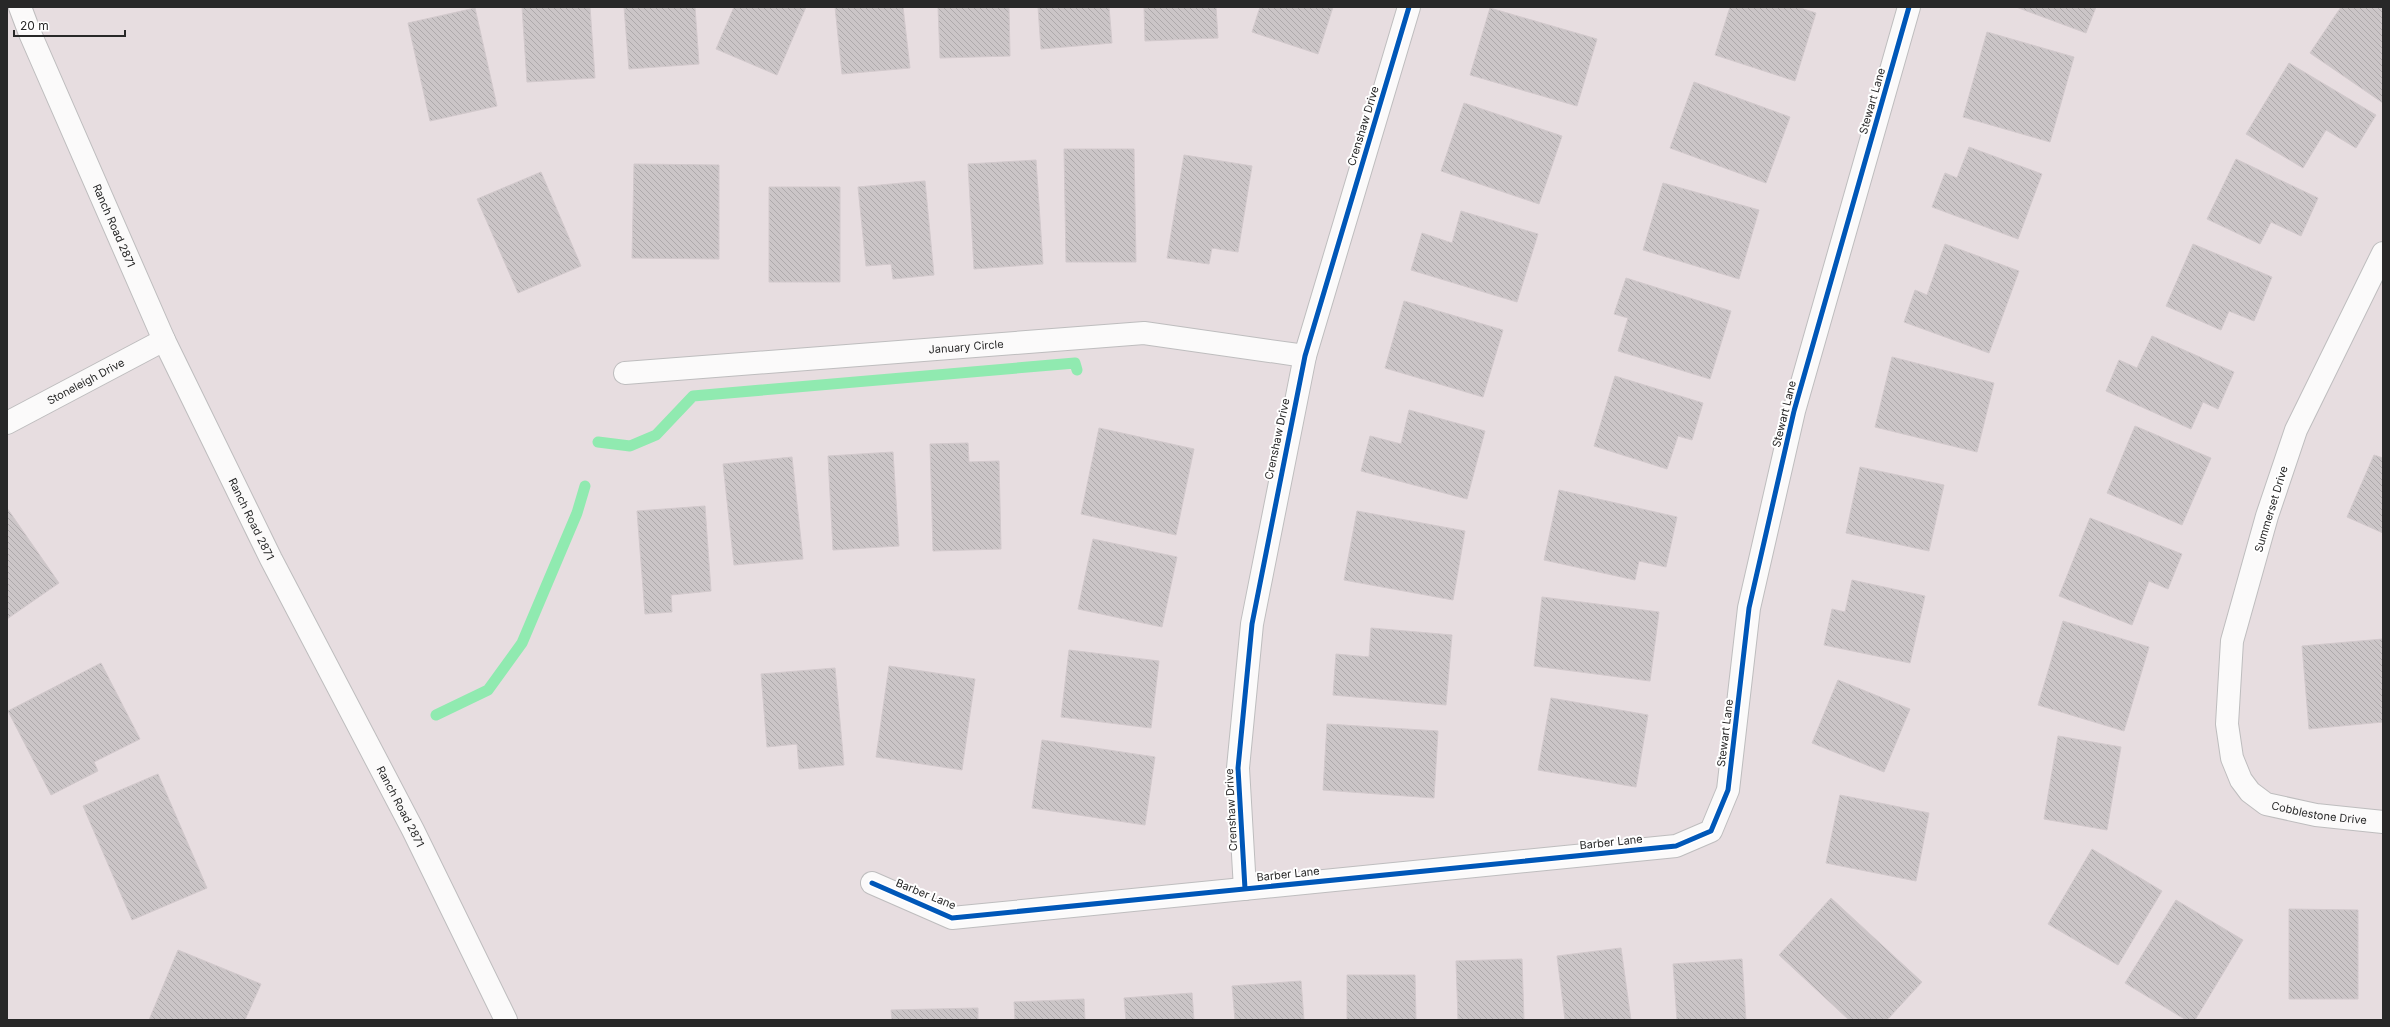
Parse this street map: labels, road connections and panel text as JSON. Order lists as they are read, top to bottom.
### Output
{
  "streets": {
    "street": [
      "Stewart Lane",
      "Crenshaw Drive",
      "Ranch Road 2871",
      "January Circle",
      "Stoneleigh Drive",
      "Summerset Drive",
      "Cobblestone Drive",
      "Barber Lane"
    ]
  },
  "crossings": [
    ["Stewart Lane", "Barber Lane"],
    ["Crenshaw Drive", "January Circle"],
    ["Crenshaw Drive", "Barber Lane"],
    ["Ranch Road 2871", "Stoneleigh Drive"],
    ["Summerset Drive", "Cobblestone Drive"]
  ],
  "scale_bar": "20 m"
}
